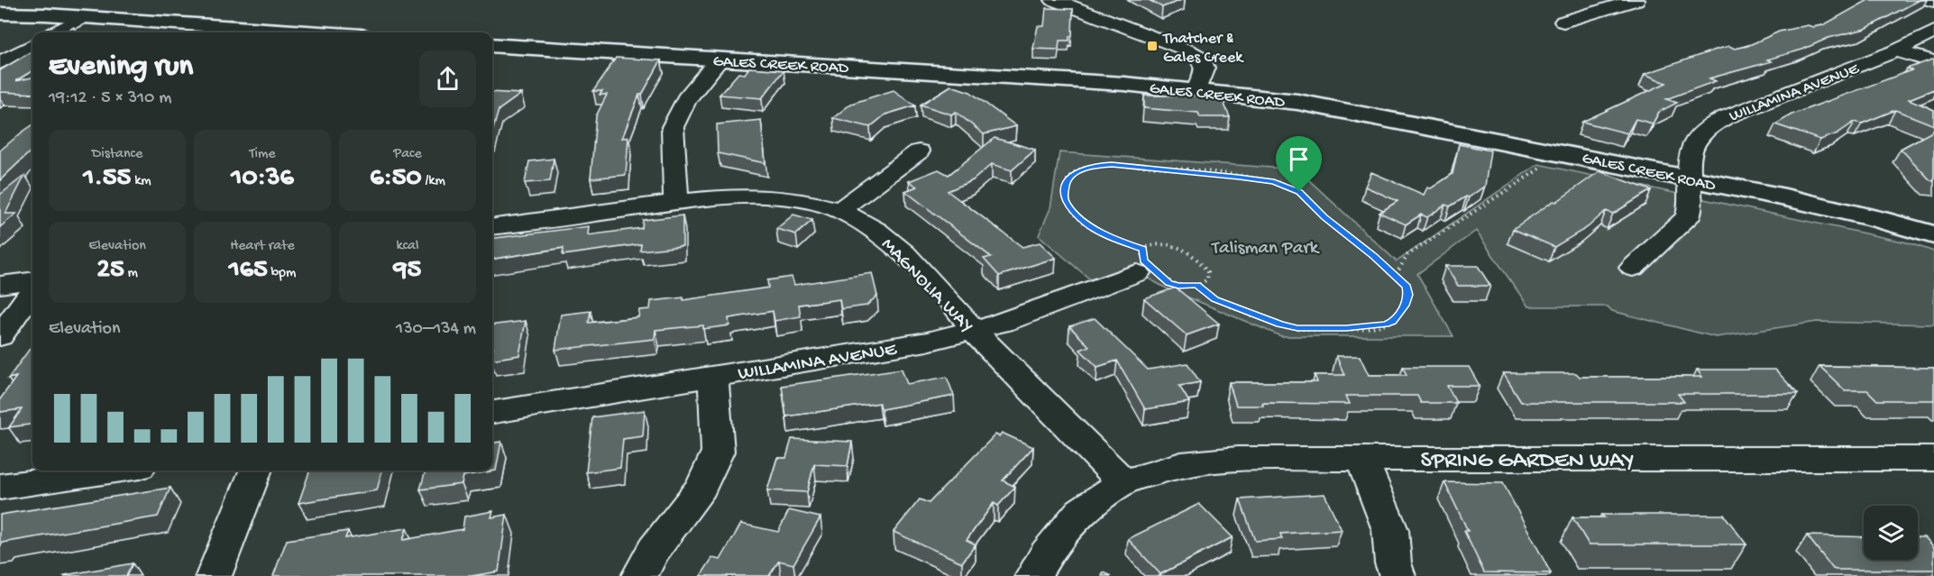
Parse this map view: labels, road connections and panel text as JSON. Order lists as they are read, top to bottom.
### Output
{
  "streets": {
    "main road": ["GALES CREEK ROAD"],
    "street": ["WILLAMINA AVENUE", "MAGNOLIA WAY", "SPRING GARDEN WAY"]
  },
  "crossings": [
    ["GALES CREEK ROAD", "WILLAMINA AVENUE"],
    ["WILLAMINA AVENUE", "MAGNOLIA WAY"],
    ["MAGNOLIA WAY", "SPRING GARDEN WAY"]
  ],
  "parks": ["Talisman Park"],
  "places": {
    "transit": ["Thatcher & Gales Creek"]
  },
  "page": {
    "heading": ["Evening run", "19:12 · 5 × 310 m"],
    "stats": [
      ["Distance", "1.55 km"],
      ["Time", "10:36"],
      ["Pace", "6:50 /km"],
      ["Elevation", "25 m"],
      ["Heart rate", "165 bpm"],
      ["kcal", "95"]
    ],
    "chart": ["Elevation", "130–134 m"]
  }
}
